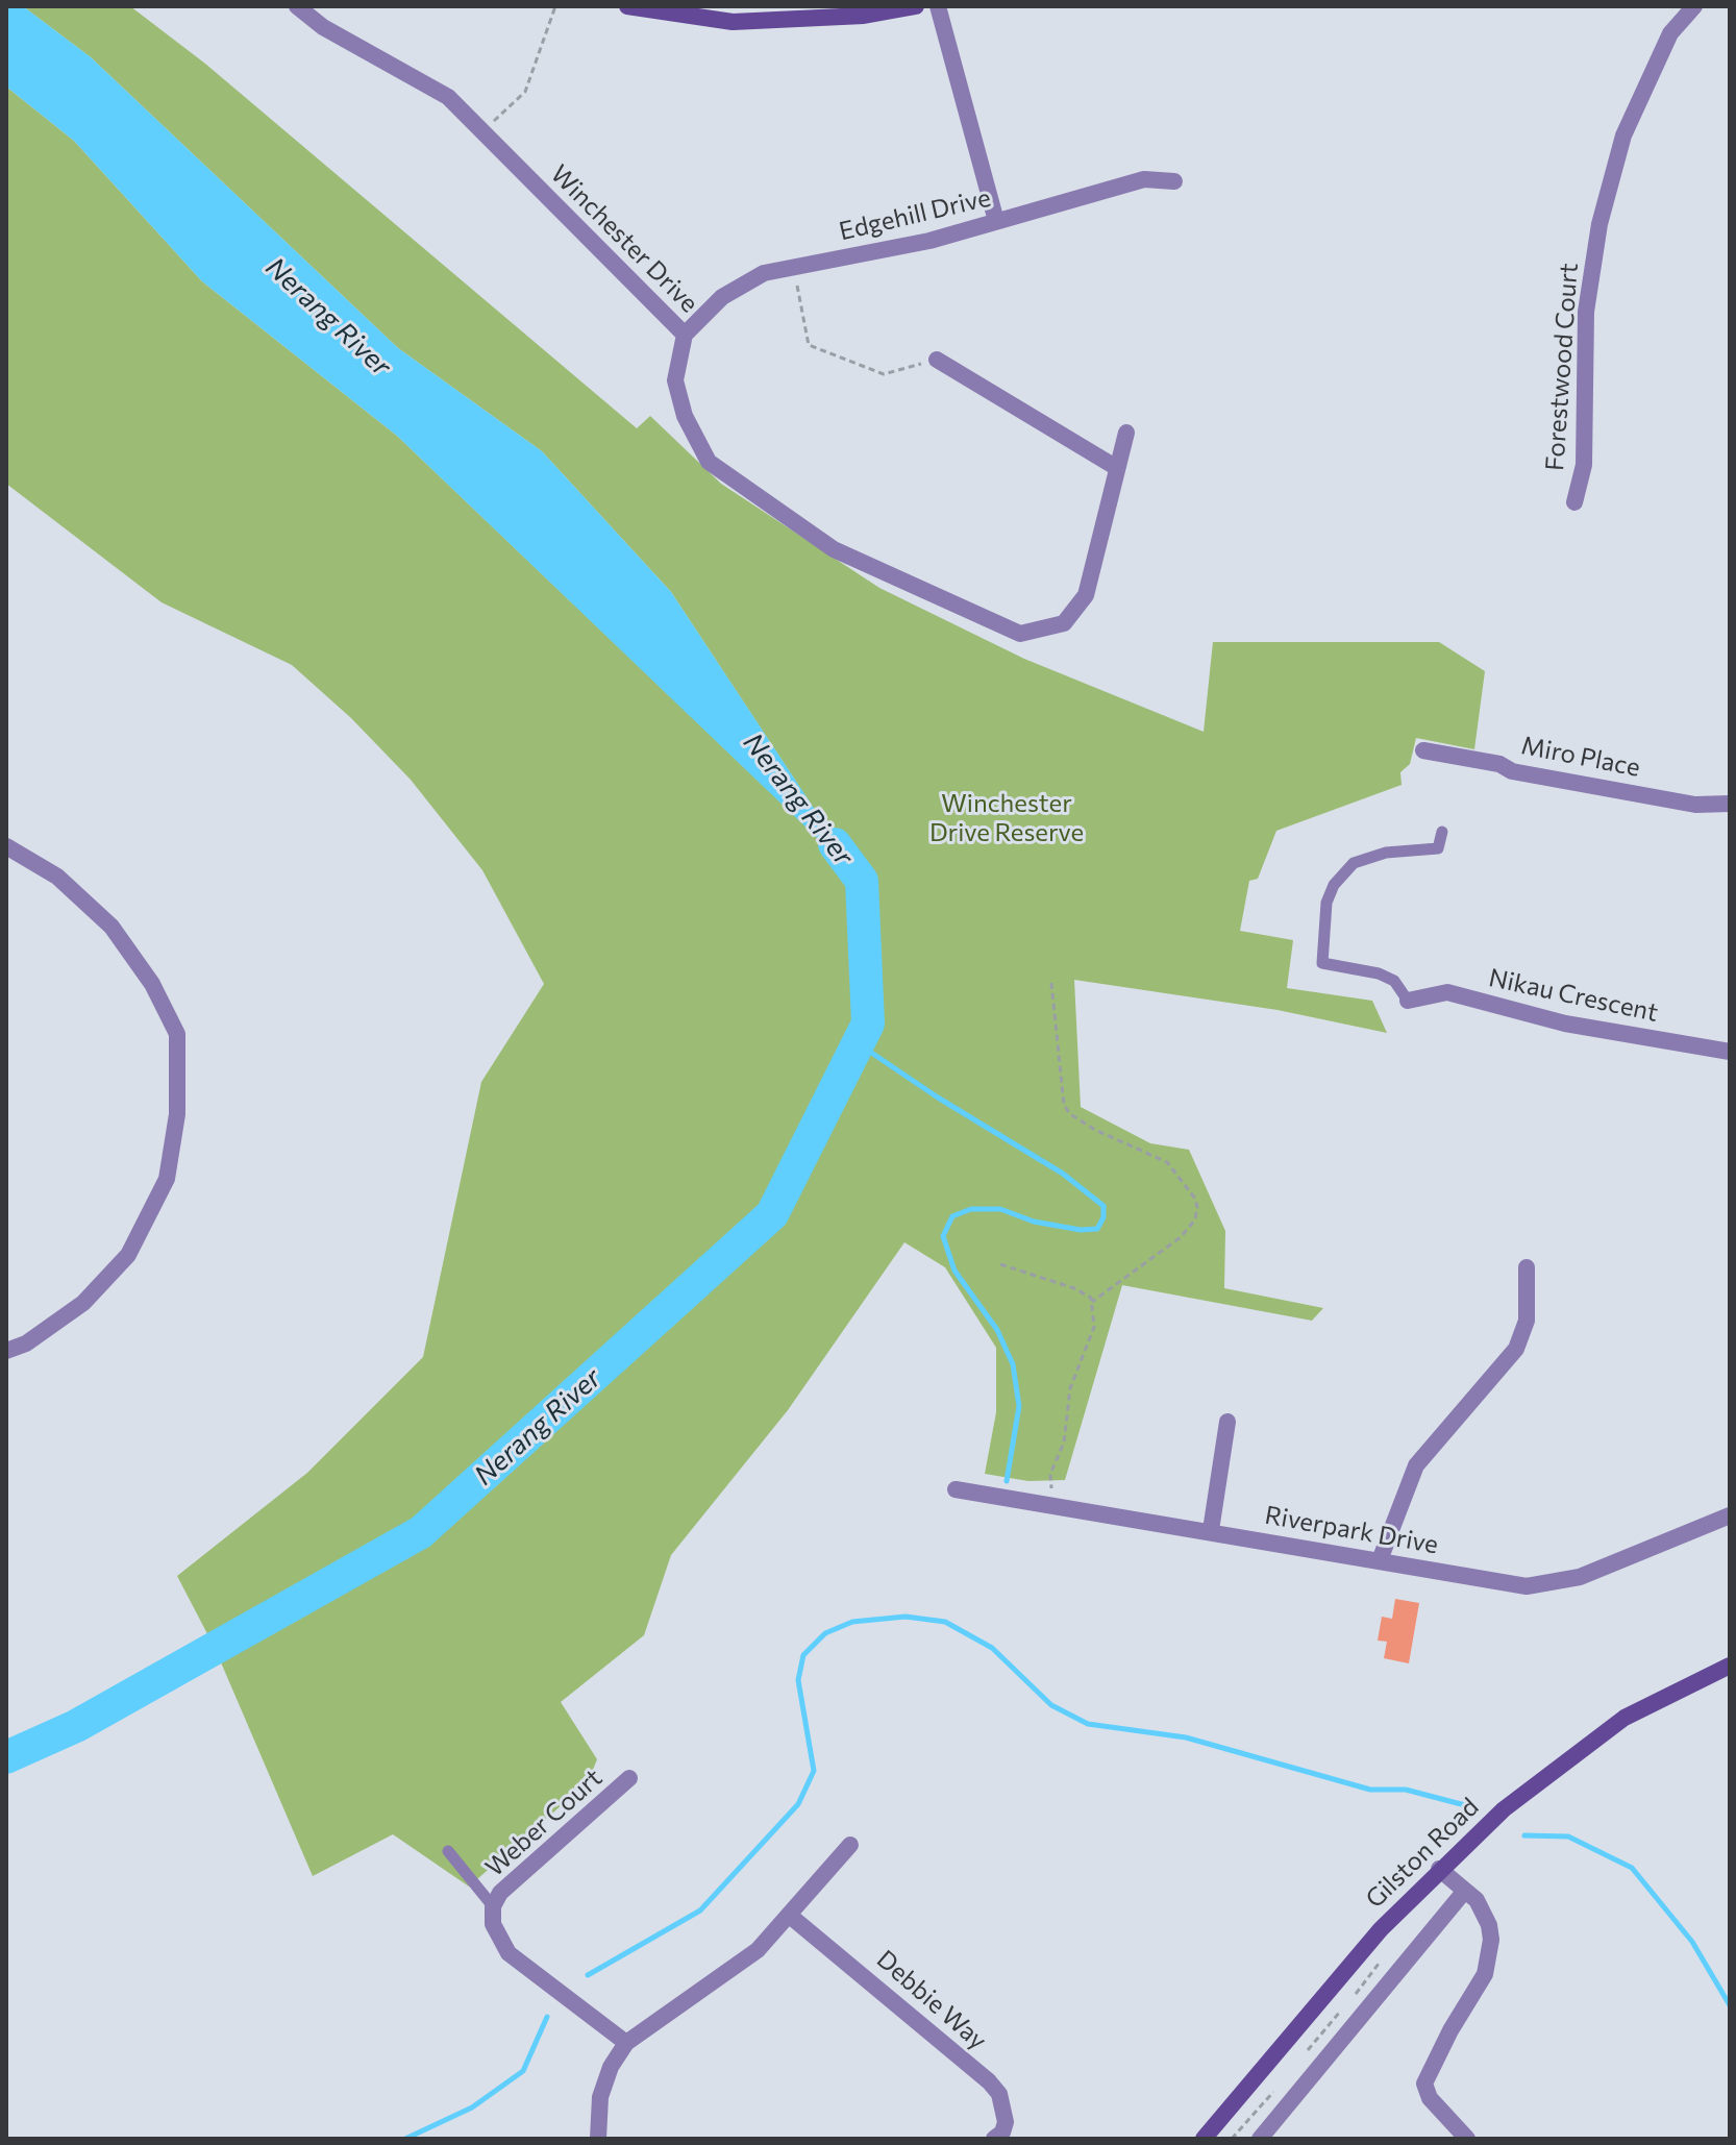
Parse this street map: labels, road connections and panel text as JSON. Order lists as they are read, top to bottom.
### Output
{
  "streets": {
    "main road": ["Gilston Road"],
    "street": [
      "Edgehill Drive",
      "Winchester Drive",
      "Forestwood Court",
      "Miro Place",
      "Nikau Crescent",
      "Riverpark Drive",
      "Weber Court",
      "Debbie Way"
    ]
  },
  "crossings": [
    ["Edgehill Drive", "Winchester Drive"]
  ],
  "water": ["Nerang River"],
  "parks": ["Winchester Drive Reserve"]
}
